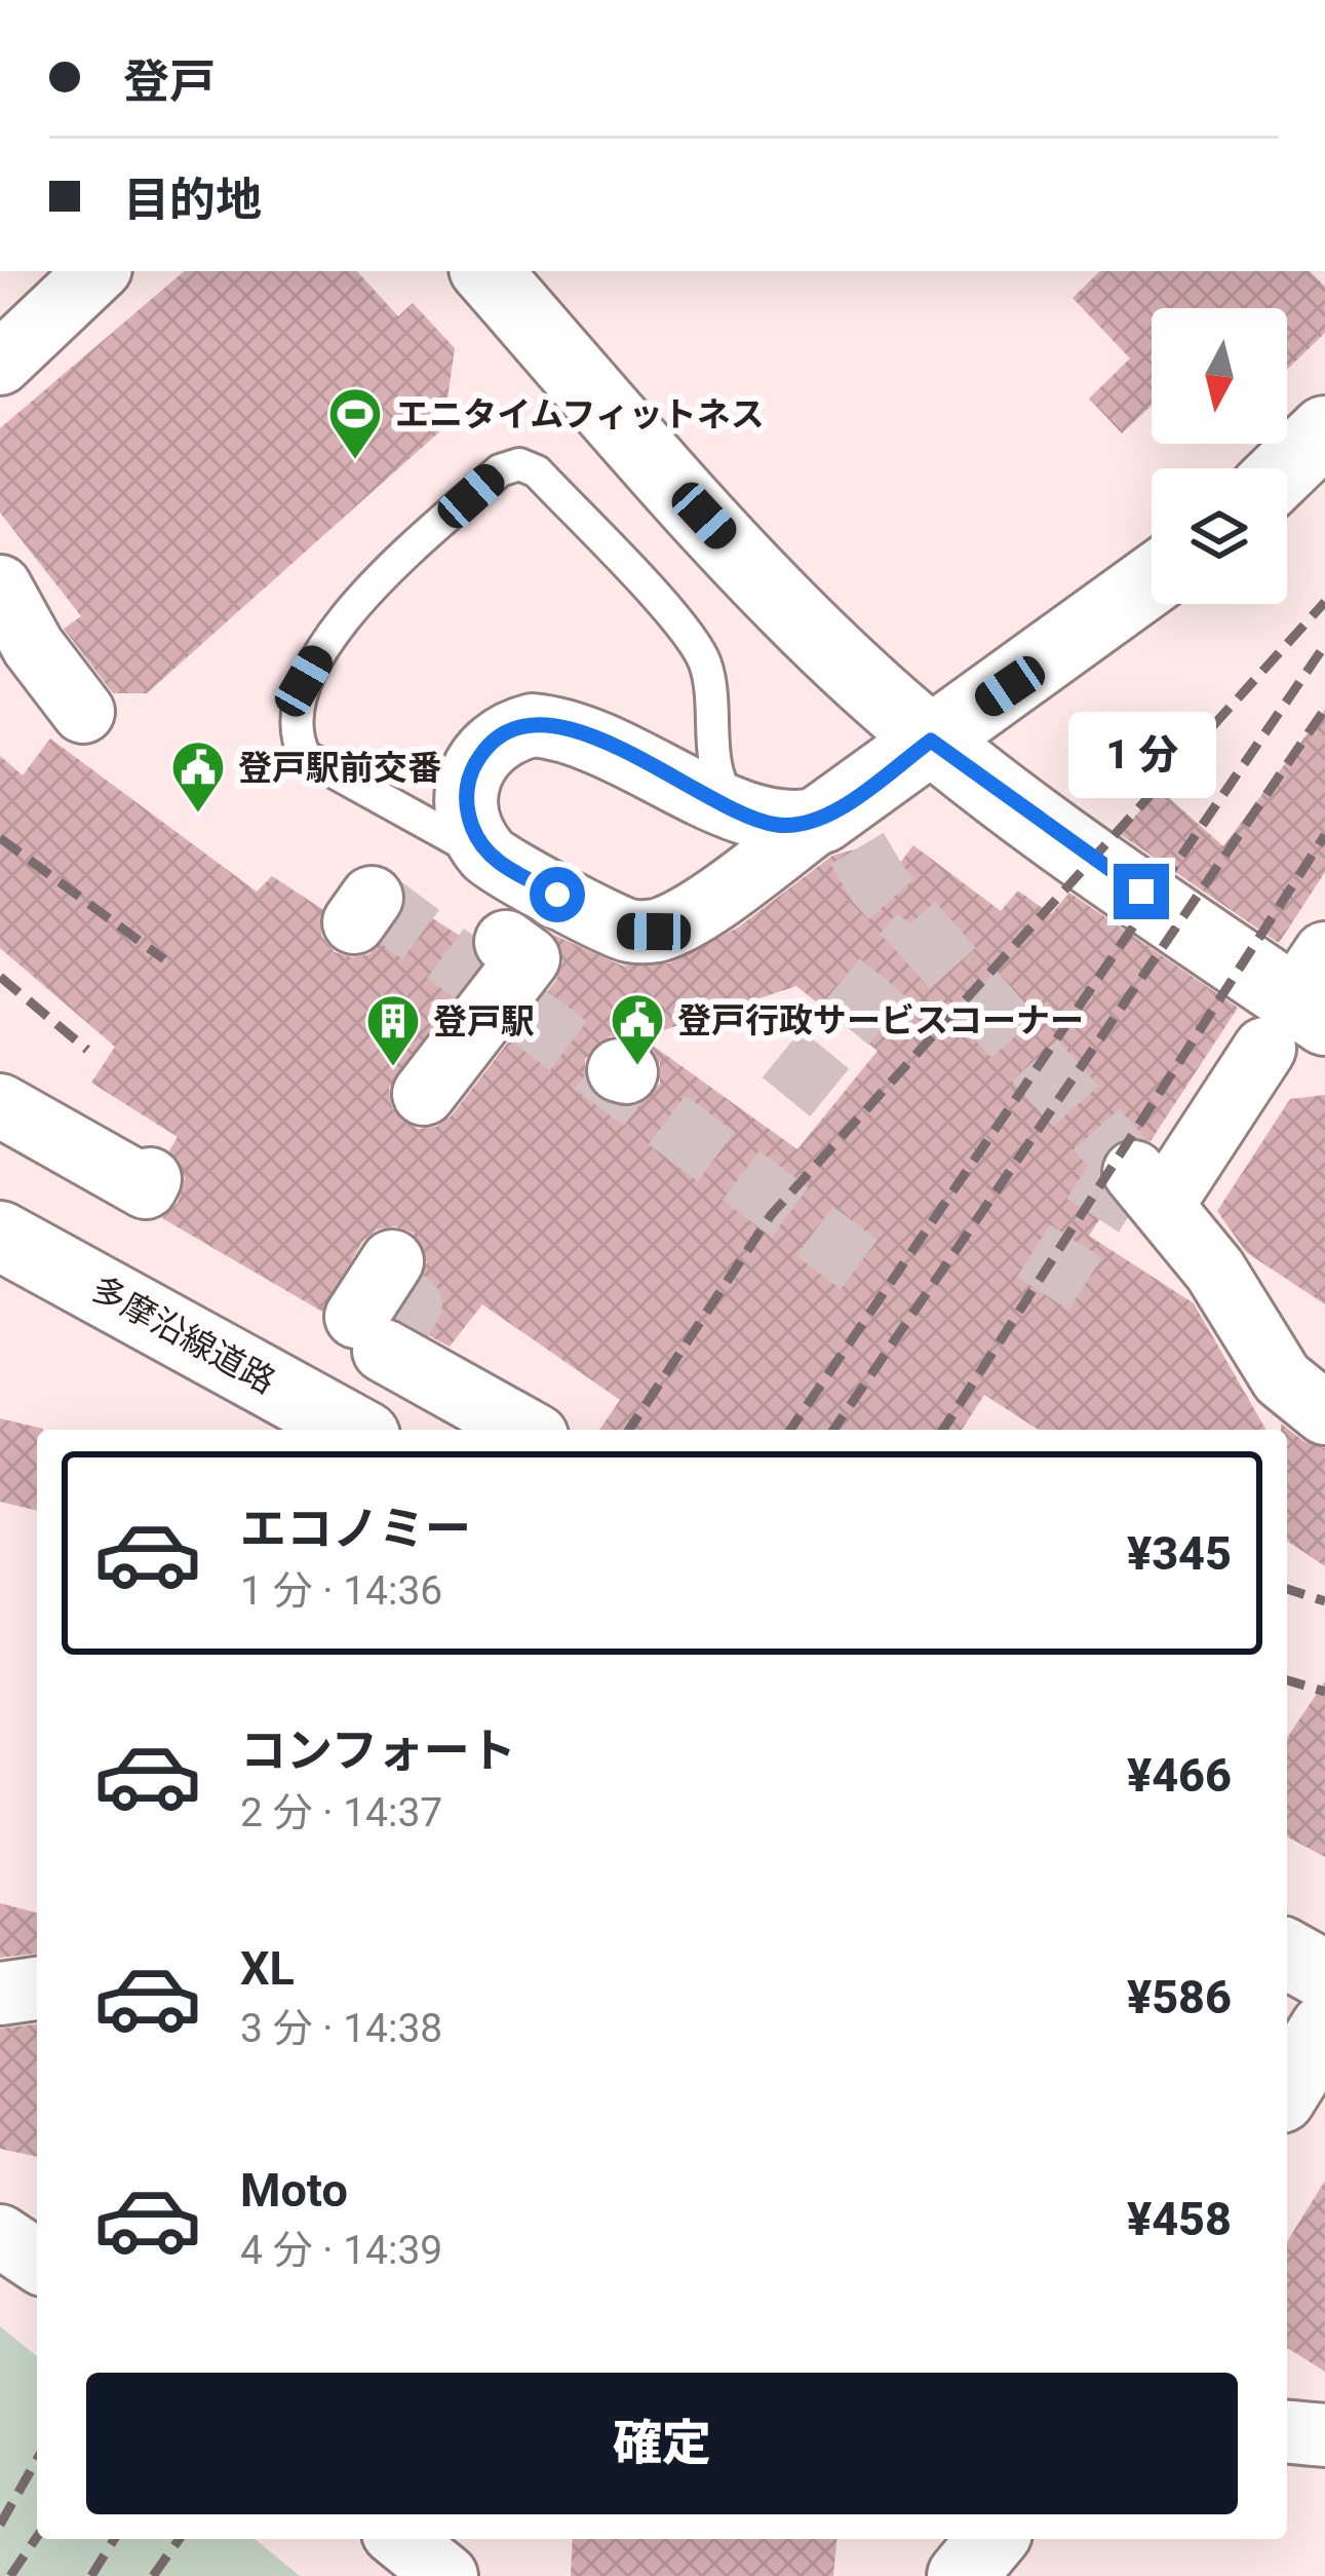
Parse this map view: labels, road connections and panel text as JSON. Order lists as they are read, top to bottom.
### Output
{
  "streets": {
    "street": ["多摩沿線道路"]
  },
  "places": {
    "sports": ["エニタイムフィットネス"],
    "public building": ["登戸駅前交番", "登戸行政サービスコーナー"],
    "building": ["登戸駅"]
  },
  "north": "bottom",
  "page": {
    "banner": ["登戸", "目的地"],
    "bubble": "1 分",
    "list": [
      {
        "name": "エコノミー",
        "note": "1 分 · 14:36",
        "value": "¥345"
      },
      {
        "name": "コンフォート",
        "note": "2 分 · 14:37",
        "value": "¥466"
      },
      {
        "name": "XL",
        "note": "3 分 · 14:38",
        "value": "¥586"
      },
      {
        "name": "Moto",
        "note": "4 分 · 14:39",
        "value": "¥458"
      }
    ],
    "buttons": "確定"
  }
}
